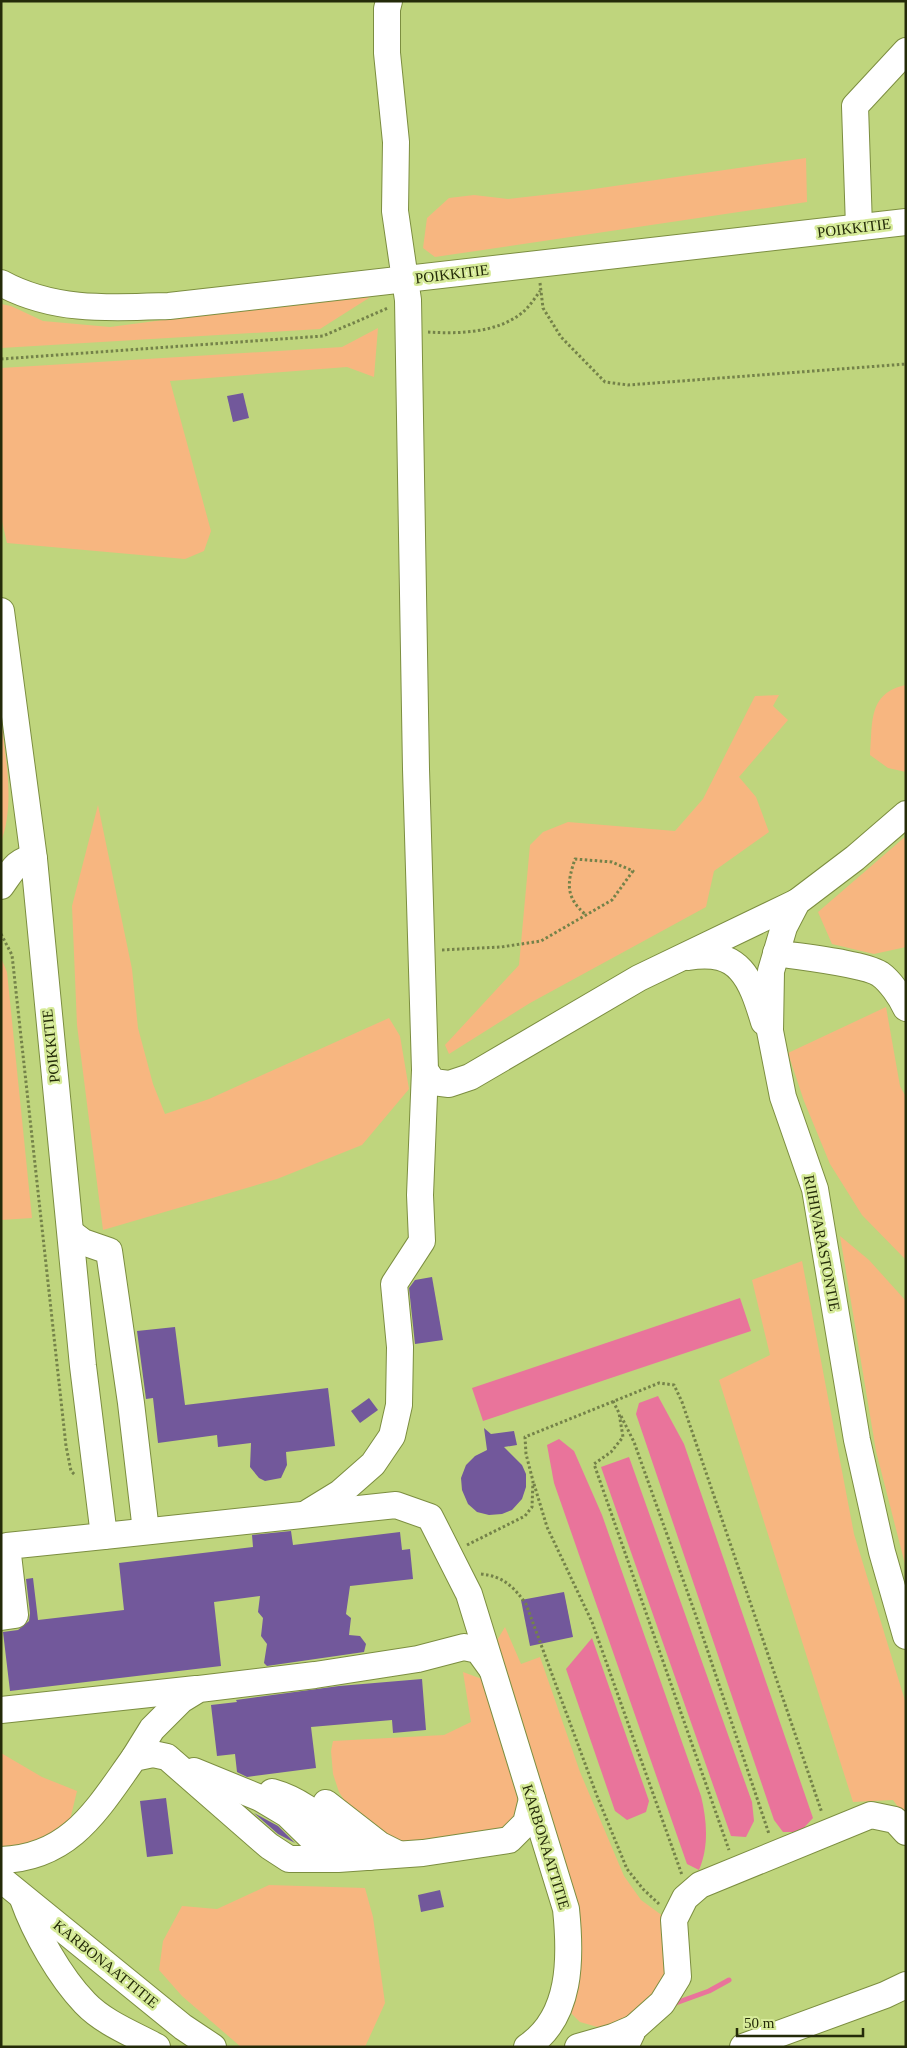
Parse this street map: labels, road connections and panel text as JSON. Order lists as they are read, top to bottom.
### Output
{
  "streets": {
    "street": ["POIKKITIE", "RIIHIVARASTONTIE", "KARBONAATTITIE"]
  },
  "crossings": [
    ["POIKKITIE", "KARBONAATTITIE"]
  ],
  "scale_bar": "50 m"
}
